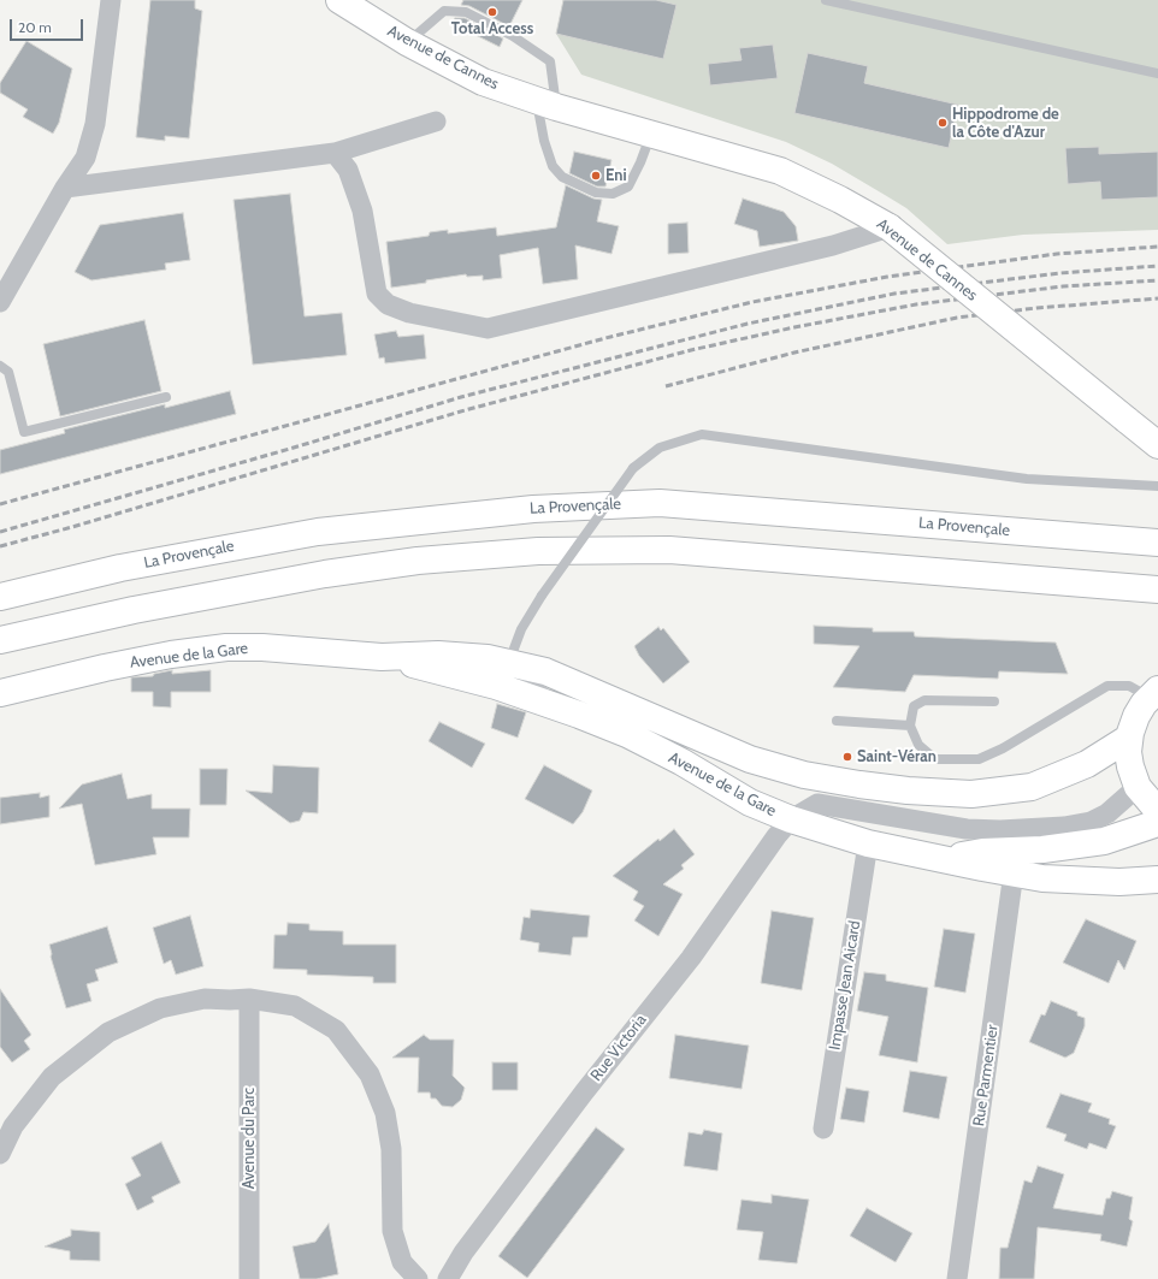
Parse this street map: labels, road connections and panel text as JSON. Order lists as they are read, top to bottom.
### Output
{
  "streets": {
    "main road": ["Avenue de Cannes", "La Provençale", "Avenue de la Gare"],
    "street": [
      "Impasse Jean Aicard",
      "Rue Victoria",
      "Rue Parmentier",
      "Avenue du Parc"
    ]
  },
  "crossings": [
    ["Avenue de la Gare", "Impasse Jean Aicard"],
    ["Avenue de la Gare", "Rue Victoria"],
    ["Avenue de la Gare", "Rue Parmentier"]
  ],
  "places": [
    "Total Access",
    "Hippodrome de la Côte d'Azur",
    "Eni",
    "Saint-Véran"
  ],
  "scale_bar": "20 m"
}
